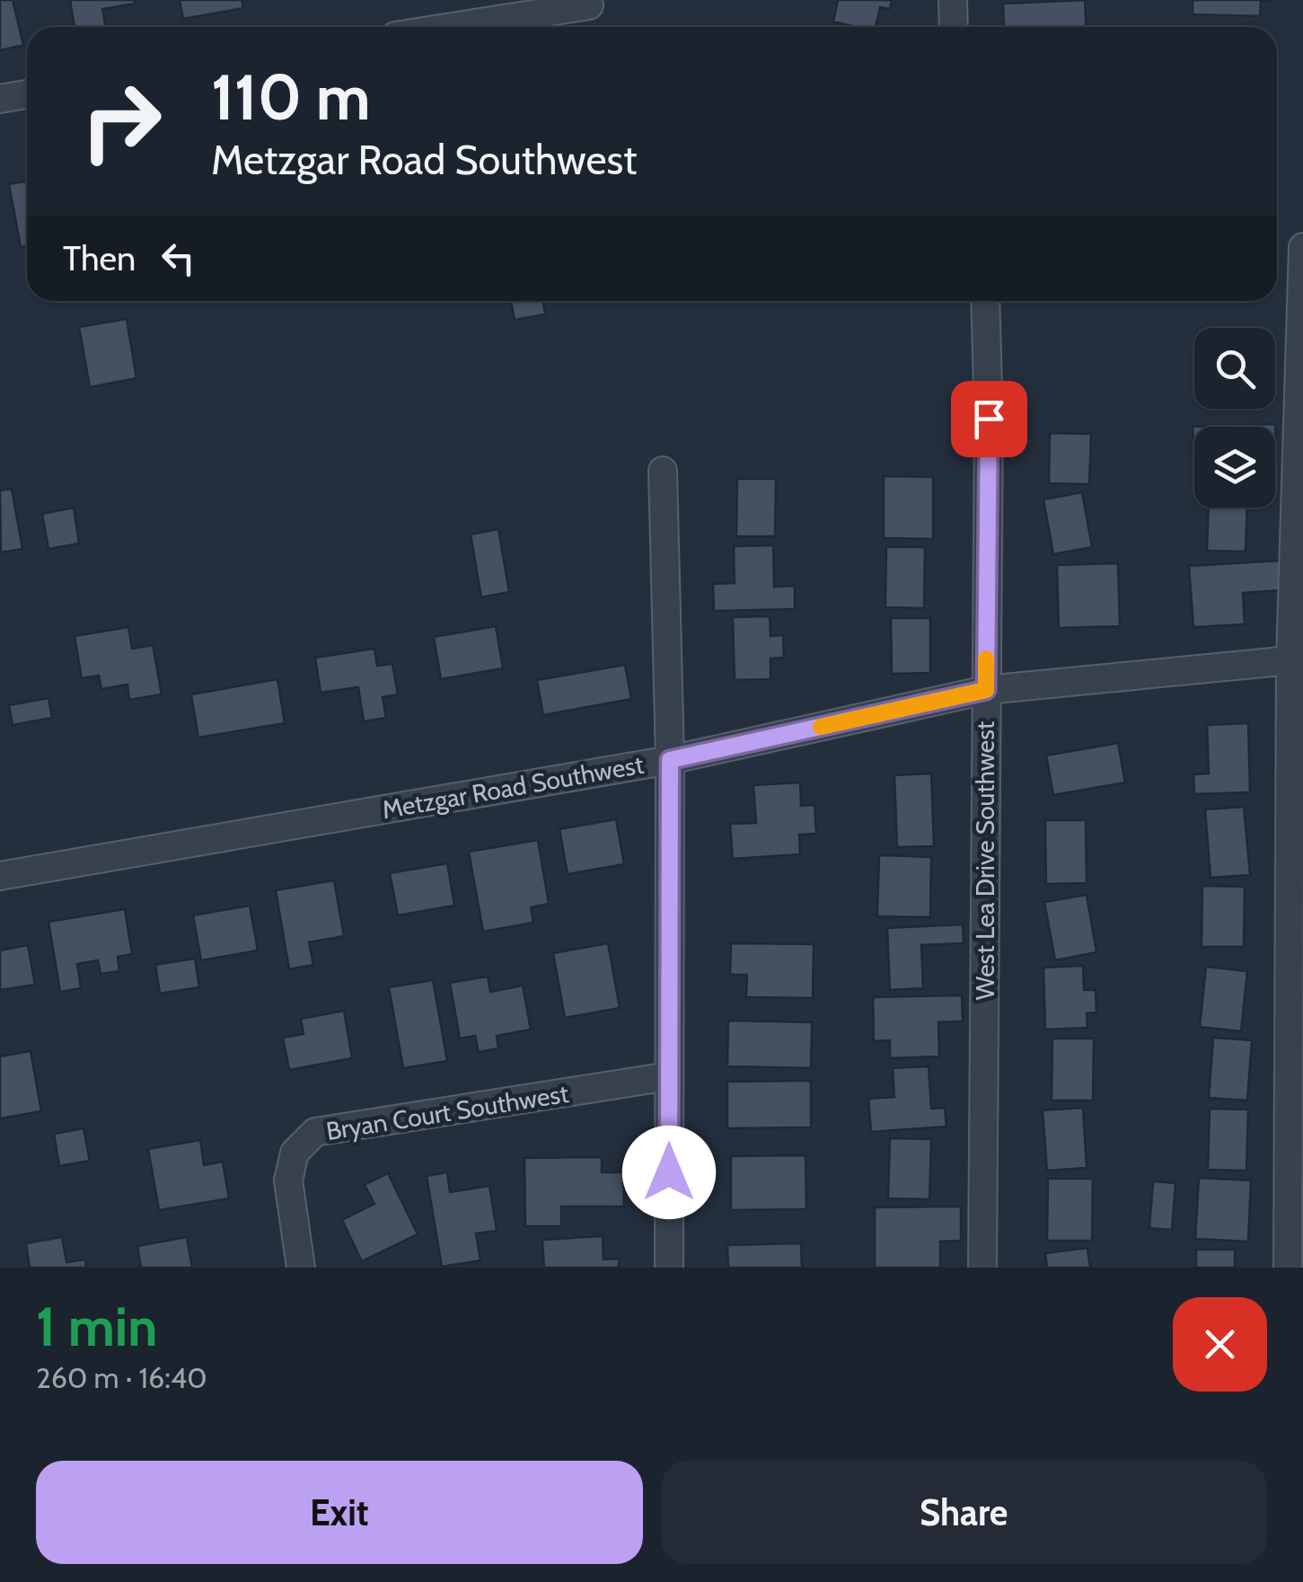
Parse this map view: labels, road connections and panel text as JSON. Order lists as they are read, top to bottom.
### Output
{
  "streets": {
    "street": ["Metzgar Road Southwest", "West Lea Drive Southwest", "Bryan Court Southwest"]
  },
  "crossings": [
    ["Metzgar Road Southwest", "West Lea Drive Southwest"]
  ],
  "page": {
    "turn": ["110 m", "Metzgar Road Southwest"],
    "then": "Then",
    "heading": ["1 min", "260 m · 16:40"],
    "buttons": ["Exit", "Share"]
  }
}
